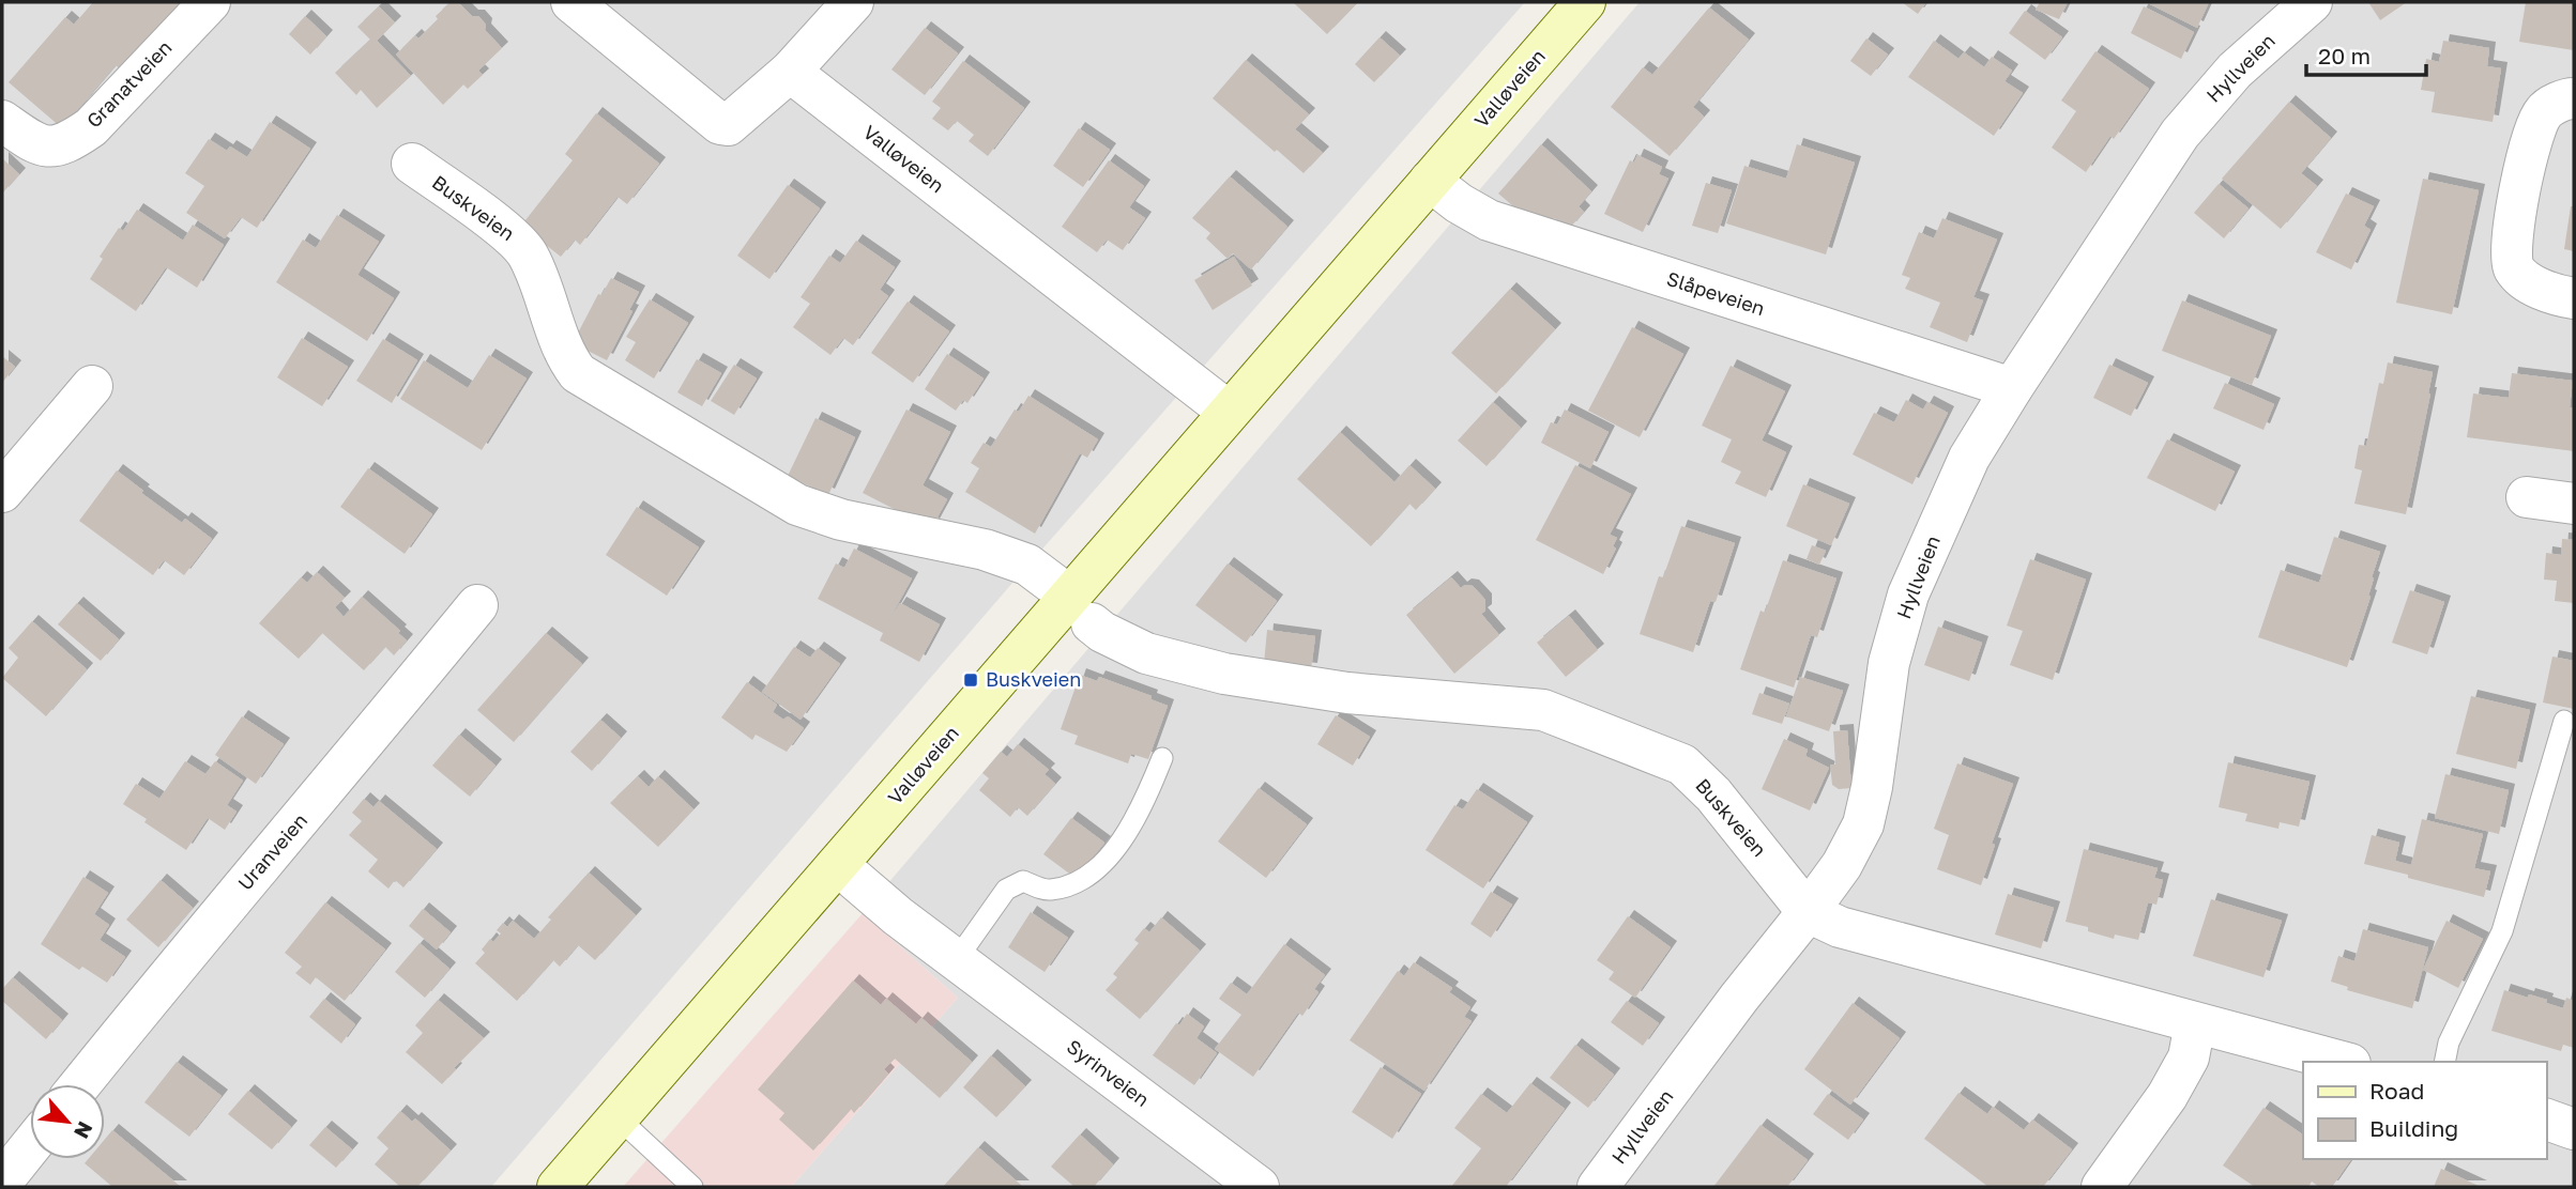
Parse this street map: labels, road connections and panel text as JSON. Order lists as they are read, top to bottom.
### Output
{
  "streets": {
    "main road": ["Valløveien"],
    "street": [
      "Hyllveien",
      "Granatveien",
      "Buskveien",
      "Slåpeveien",
      "Uranveien",
      "Syrinveien"
    ]
  },
  "crossings": [
    ["Hyllveien", "Buskveien"],
    ["Hyllveien", "Slåpeveien"],
    ["Valløveien", "Buskveien"],
    ["Valløveien", "Slåpeveien"],
    ["Valløveien", "Syrinveien"]
  ],
  "places": {
    "transit": ["Buskveien"]
  },
  "legend": ["Road", "Building"],
  "scale_bar": "20 m",
  "north": "bottom right"
}
